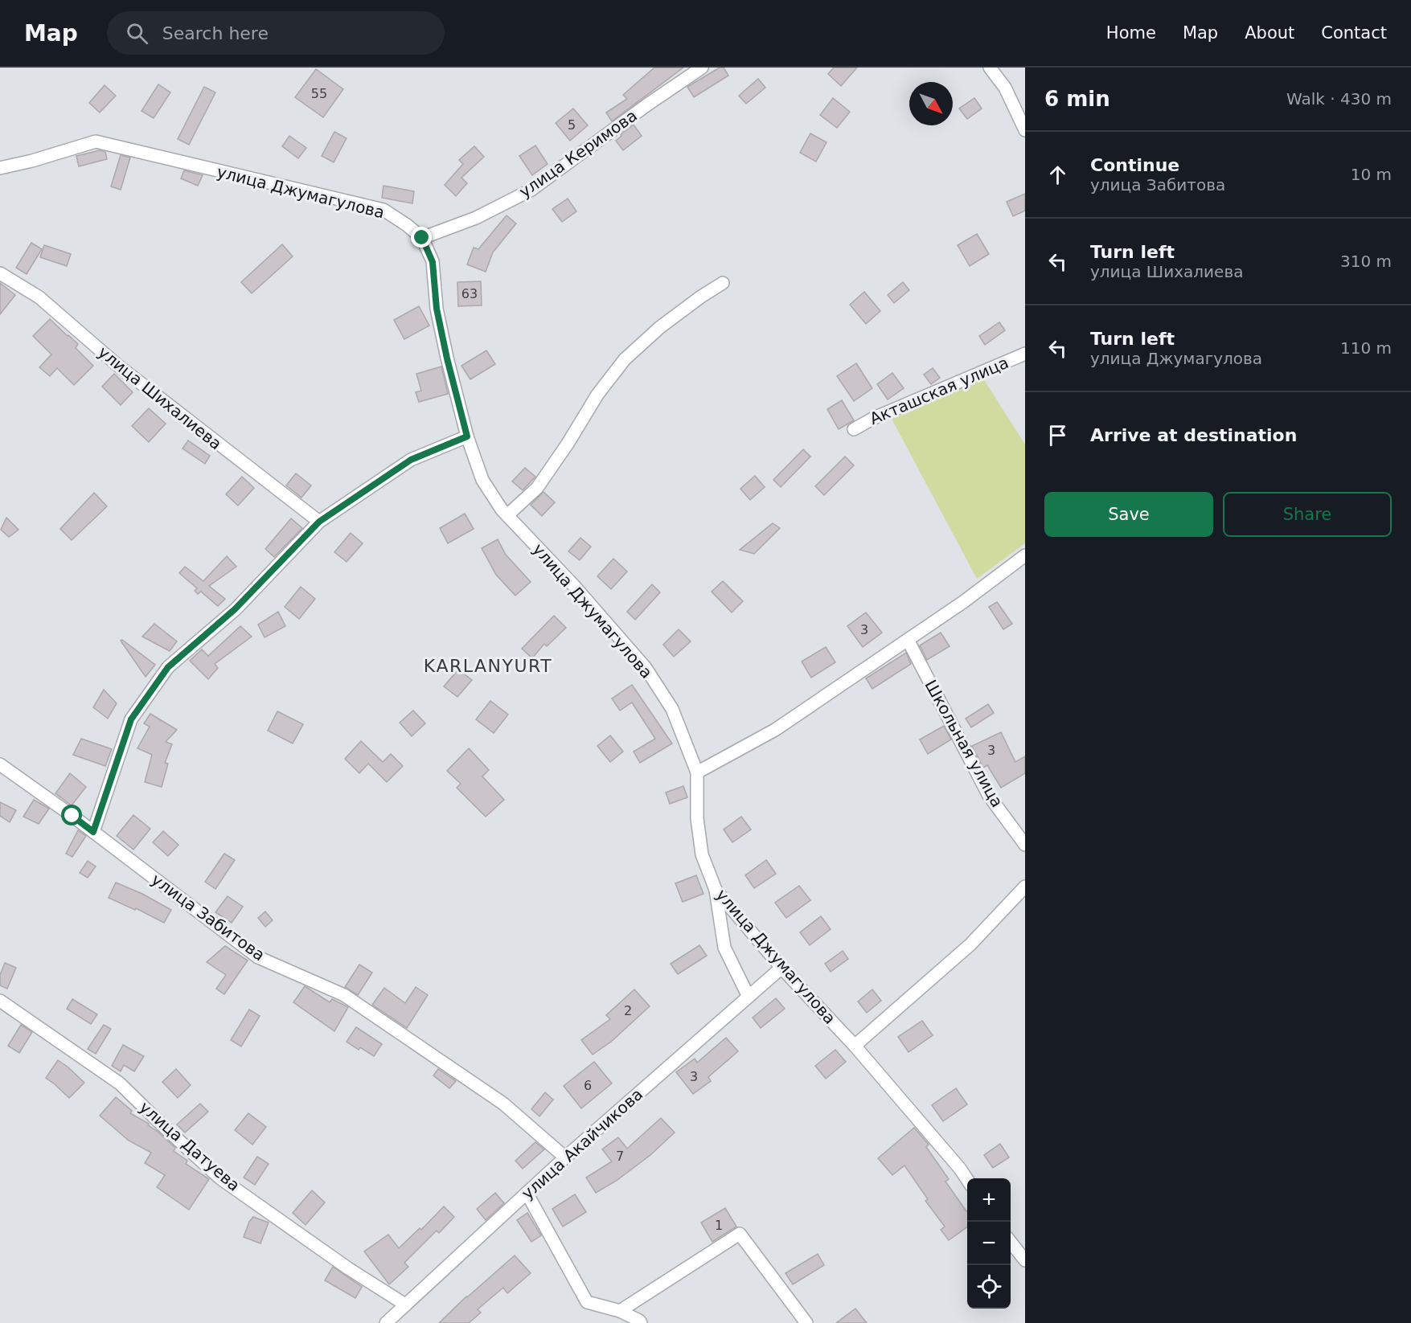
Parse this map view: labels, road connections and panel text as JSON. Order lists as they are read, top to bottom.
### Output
{
  "streets": {
    "street": [
      "улица Керимова",
      "улица Джумагулова",
      "Акташская улица",
      "улица Шихалиева",
      "Школьная улица",
      "улица Забитова",
      "улица Акайчикова",
      "улица Датуева"
    ]
  },
  "crossings": [
    ["улица Керимова", "улица Джумагулова"],
    ["улица Джумагулова", "улица Акайчикова"],
    ["улица Забитова", "улица Акайчикова"],
    ["улица Акайчикова", "улица Датуева"]
  ],
  "districts": ["KARLANYURT"],
  "house_numbers": [
    "55",
    "5",
    "63",
    "3",
    "3",
    "2",
    "3",
    "6",
    "7",
    "1"
  ],
  "north": "bottom right",
  "page": {
    "header": "Map",
    "search": "Search here",
    "nav": [
      "Home",
      "Map",
      "About",
      "Contact"
    ],
    "heading": ["6 min", "Walk · 430 m"],
    "list": [
      ["Continue", "улица Забитова", "10 m"],
      ["Turn left", "улица Шихалиева", "310 m"],
      ["Turn left", "улица Джумагулова", "110 m"],
      "Arrive at destination"
    ],
    "buttons": ["Save", "Share"],
    "map_buttons": ["+", "−"]
  }
}
